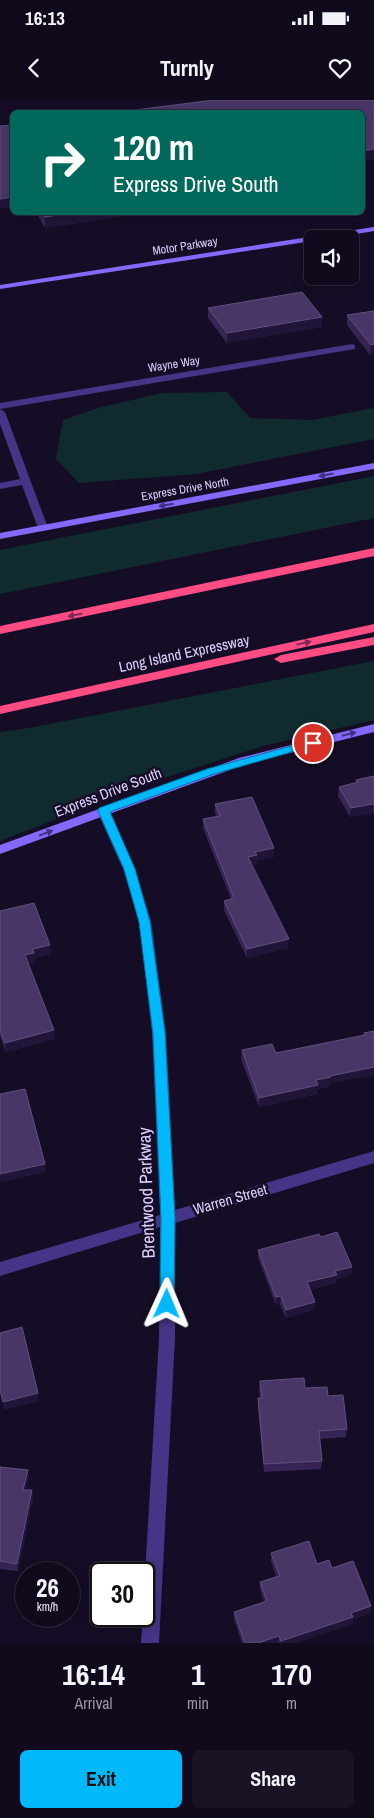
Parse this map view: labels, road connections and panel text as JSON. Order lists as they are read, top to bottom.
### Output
{
  "streets": {
    "highway": ["Long Island Expressway"],
    "main road": ["Motor Parkway", "Express Drive North", "Express Drive South"],
    "street": ["Wayne Way", "Brentwood Parkway", "Warren Street"]
  },
  "crossings": [
    ["Express Drive South", "Brentwood Parkway"],
    ["Brentwood Parkway", "Warren Street"]
  ],
  "one_way": ["Express Drive North", "Express Drive South"],
  "page": {
    "status": "16:13",
    "header": "Turnly",
    "turn": ["120 m", "Express Drive South"],
    "speed": "26 km/h",
    "limit": "30",
    "eta": [
      "16:14",
      "Arrival",
      "1",
      "min",
      "170",
      "m"
    ],
    "buttons": ["Exit", "Share"]
  }
}
